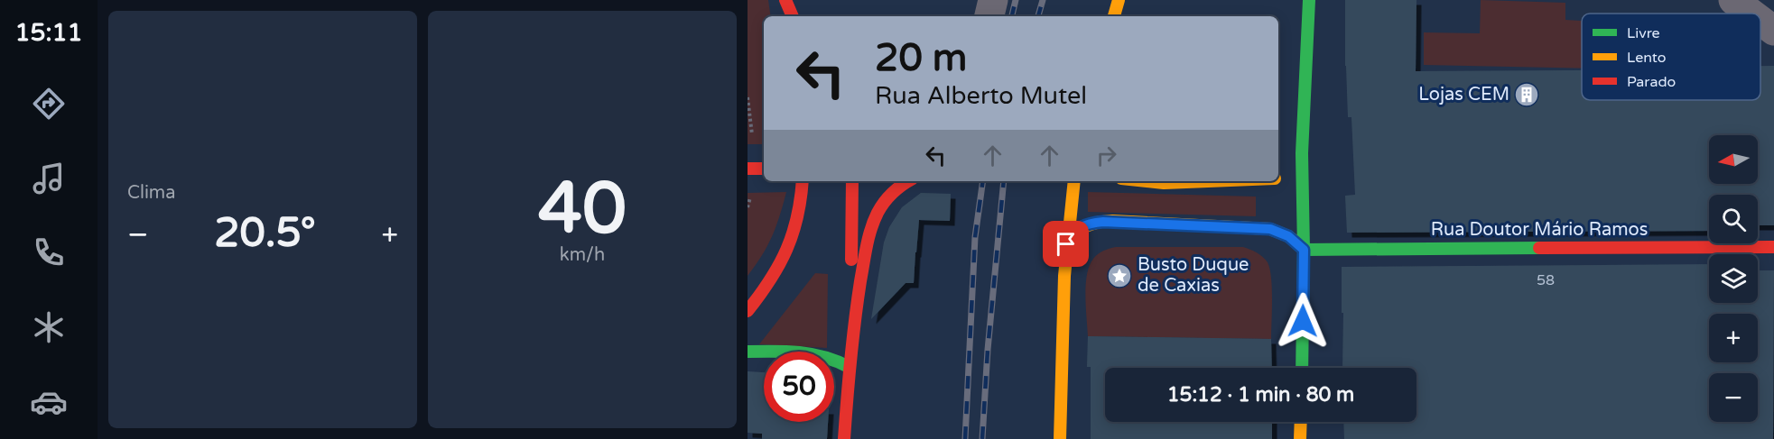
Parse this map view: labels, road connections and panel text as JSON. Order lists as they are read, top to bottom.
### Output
{
  "streets": {
    "street": ["Rua Doutor Mário Ramos"]
  },
  "places": {
    "building": ["Lojas CEM"],
    "place": ["Busto Duque de Caxias"]
  },
  "house_numbers": ["58"],
  "legend": ["Livre", "Lento", "Parado"],
  "north": "left",
  "page": {
    "tabs": "15:11",
    "tile": [
      "Clima",
      ["40", "km/h"]
    ],
    "turn": ["20 m", "Rua Alberto Mutel"],
    "map_buttons": ["+", "−"],
    "heat": ["−", "20.5°", "+"],
    "limit": "50",
    "trip": "15:12 · 1 min · 80 m"
  }
}
